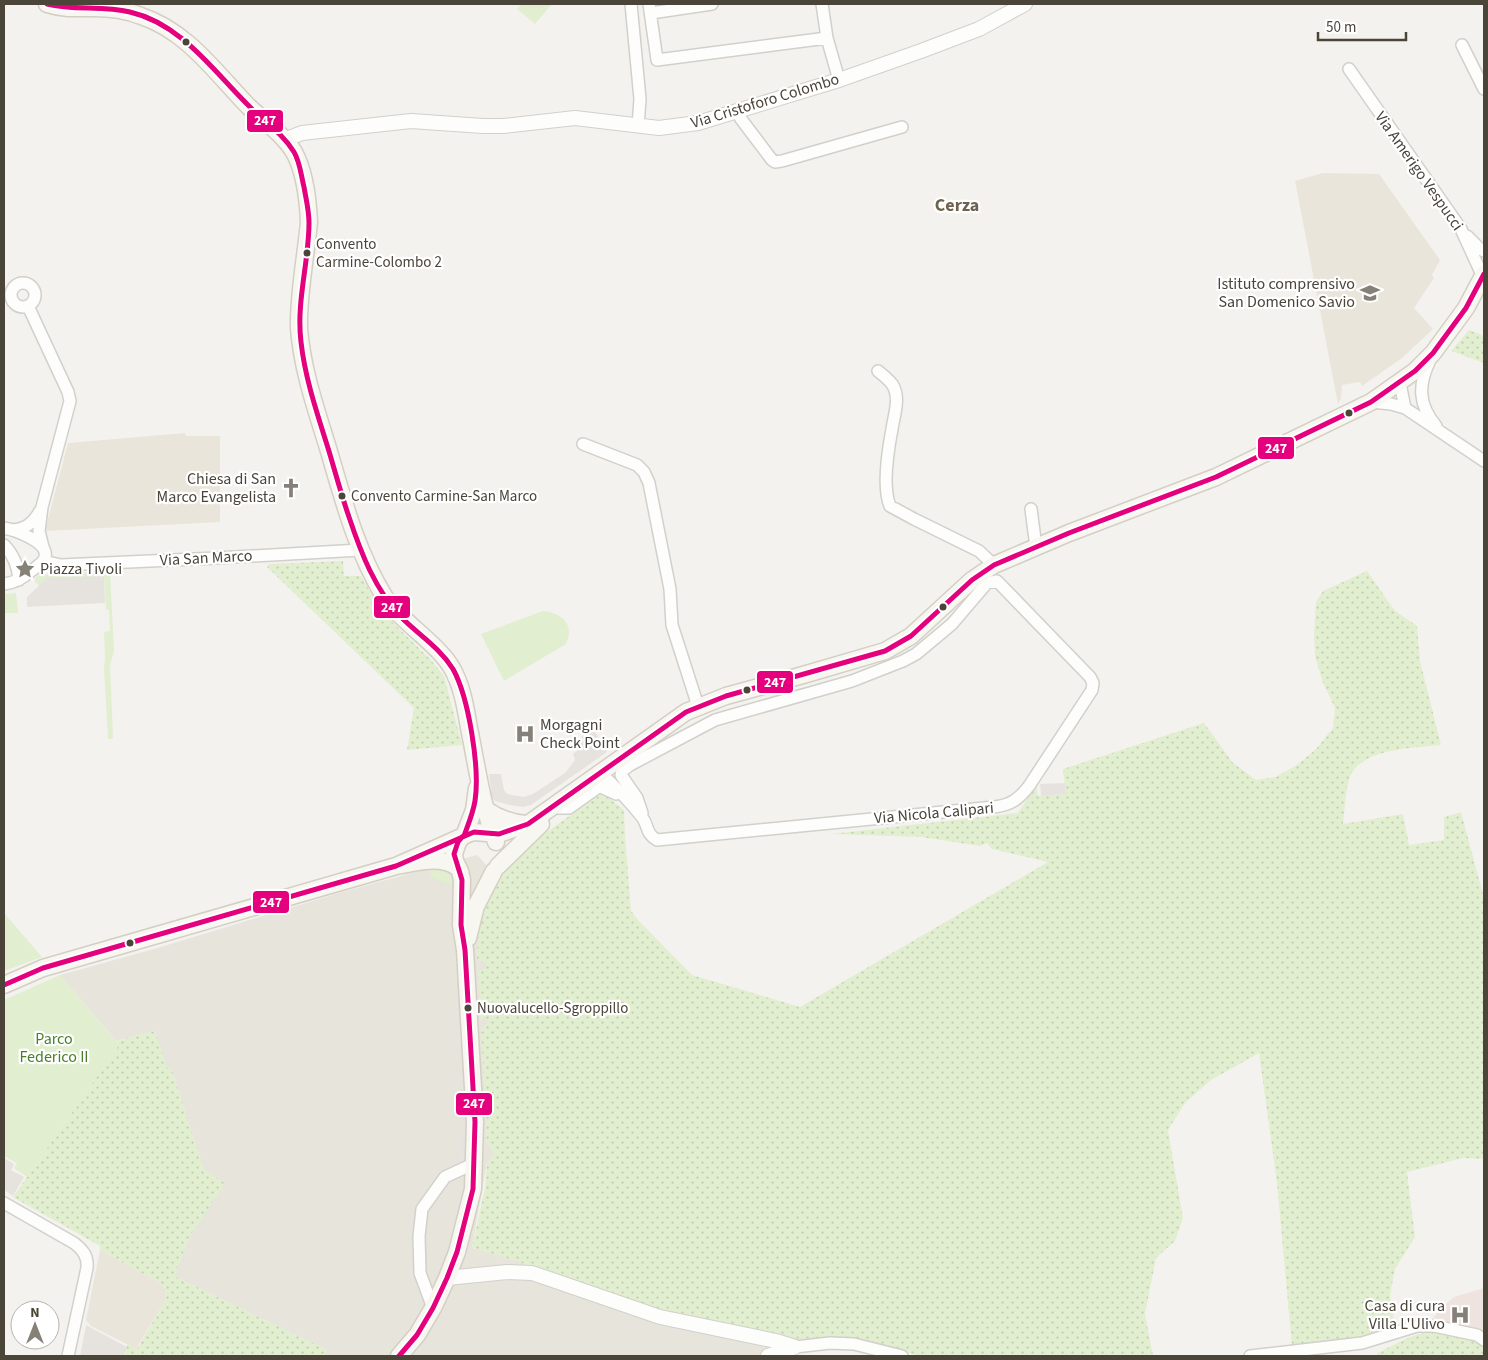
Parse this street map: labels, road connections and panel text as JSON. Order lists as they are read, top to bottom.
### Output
{
  "streets": {
    "street": [
      "Via Cristoforo Colombo",
      "Via Amerigo Vespucci",
      "Via San Marco",
      "Via Nicola Calipari"
    ]
  },
  "districts": ["Cerza"],
  "parks": ["Parco Federico II"],
  "places": {
    "other": ["Convento Carmine-Colombo 2", "Convento Carmine-San Marco", "Nuovalucello-Sgroppillo"],
    "school or university": ["Istituto comprensivo San Domenico Savio"],
    "church": ["Chiesa di San Marco Evangelista"],
    "place": ["Piazza Tivoli"],
    "hospital": ["Morgagni Check Point", "Casa di cura Villa L'Ulivo"]
  },
  "lines": ["transit line 247"],
  "scale_bar": "50 m",
  "north": "top"
}
